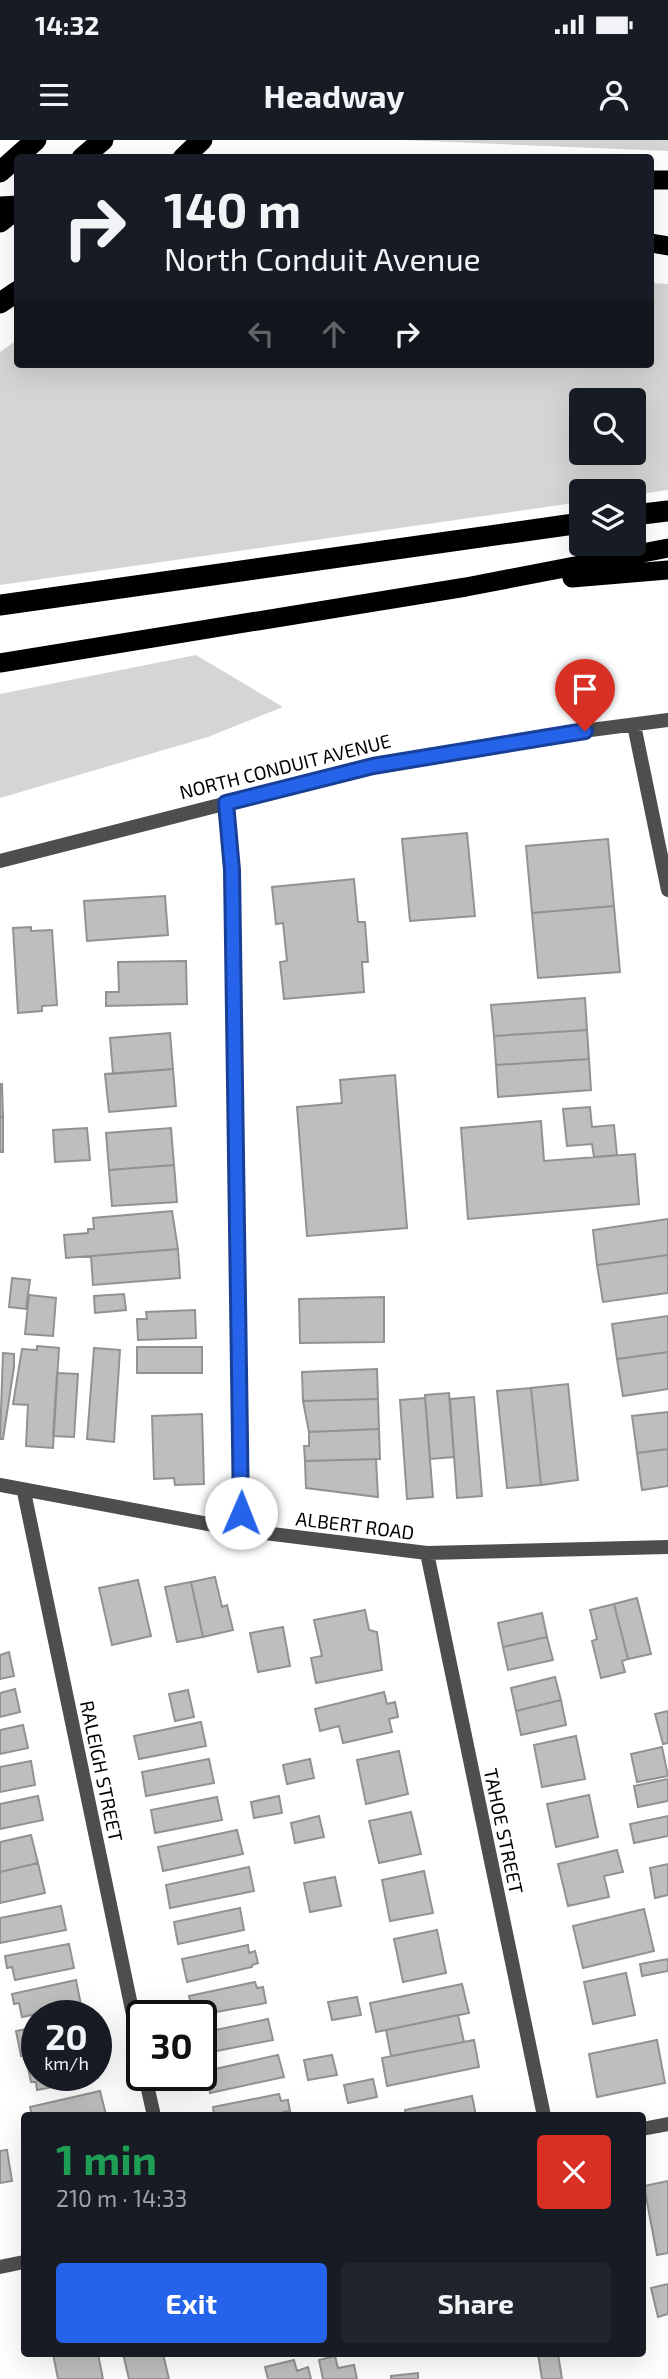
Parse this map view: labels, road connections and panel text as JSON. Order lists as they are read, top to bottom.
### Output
{
  "streets": {
    "street": [
      "NORTH CONDUIT AVENUE",
      "ALBERT ROAD",
      "RALEIGH STREET",
      "TAHOE STREET"
    ]
  },
  "crossings": [
    ["ALBERT ROAD", "RALEIGH STREET"],
    ["ALBERT ROAD", "TAHOE STREET"]
  ],
  "page": {
    "status": "14:32",
    "header": "Headway",
    "turn": ["140 m", "North Conduit Avenue"],
    "speed": "20 km/h",
    "limit": "30",
    "heading": ["1 min", "210 m · 14:33"],
    "buttons": ["Exit", "Share"]
  }
}
